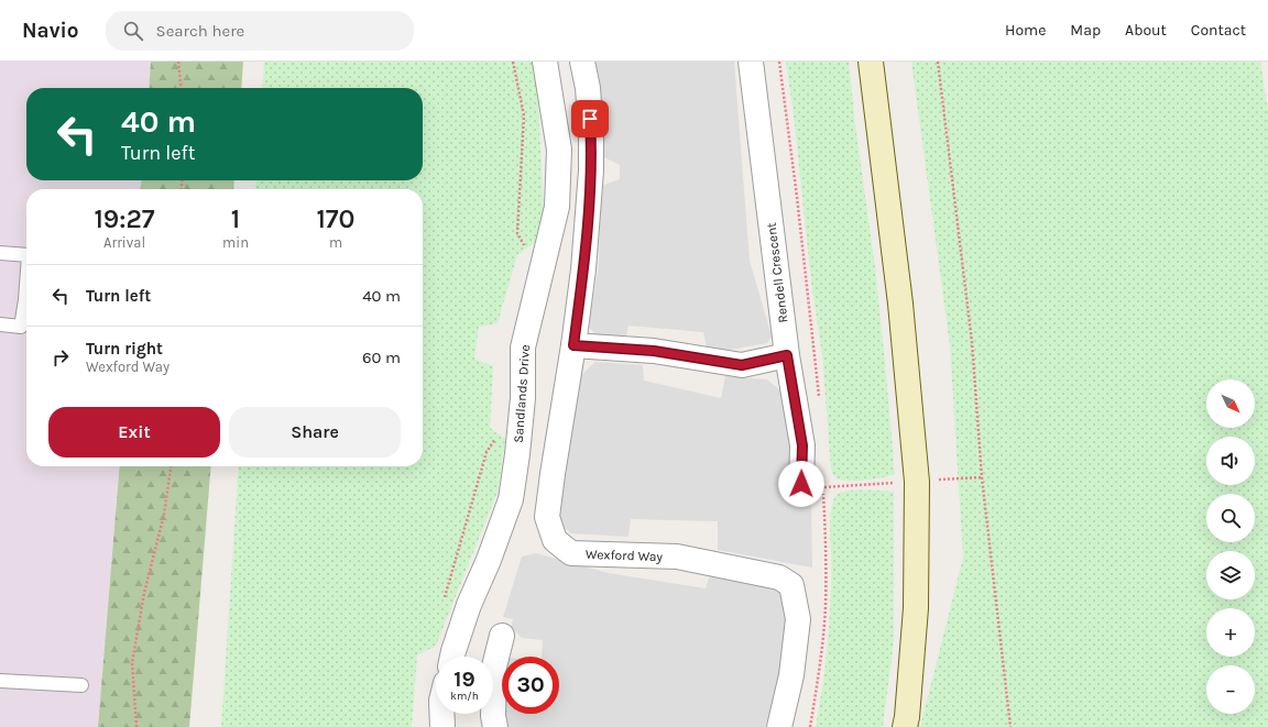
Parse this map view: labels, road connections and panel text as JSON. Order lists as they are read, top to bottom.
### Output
{
  "streets": {
    "street": ["Rendell Crescent", "Sandlands Drive", "Wexford Way"]
  },
  "north": "bottom right",
  "page": {
    "header": "Navio",
    "search": "Search here",
    "nav": [
      "Home",
      "Map",
      "About",
      "Contact"
    ],
    "turn": ["40 m", "Turn left"],
    "eta": [
      "19:27",
      "Arrival",
      "1",
      "min",
      "170",
      "m"
    ],
    "list": [
      {
        "name": "Turn left",
        "value": "40 m"
      },
      {
        "name": "Turn right",
        "note": "Wexford Way",
        "value": "60 m"
      }
    ],
    "map_buttons": ["+", "−"],
    "buttons": ["Exit", "Share"],
    "speed": "19 km/h",
    "limit": "30"
  }
}
